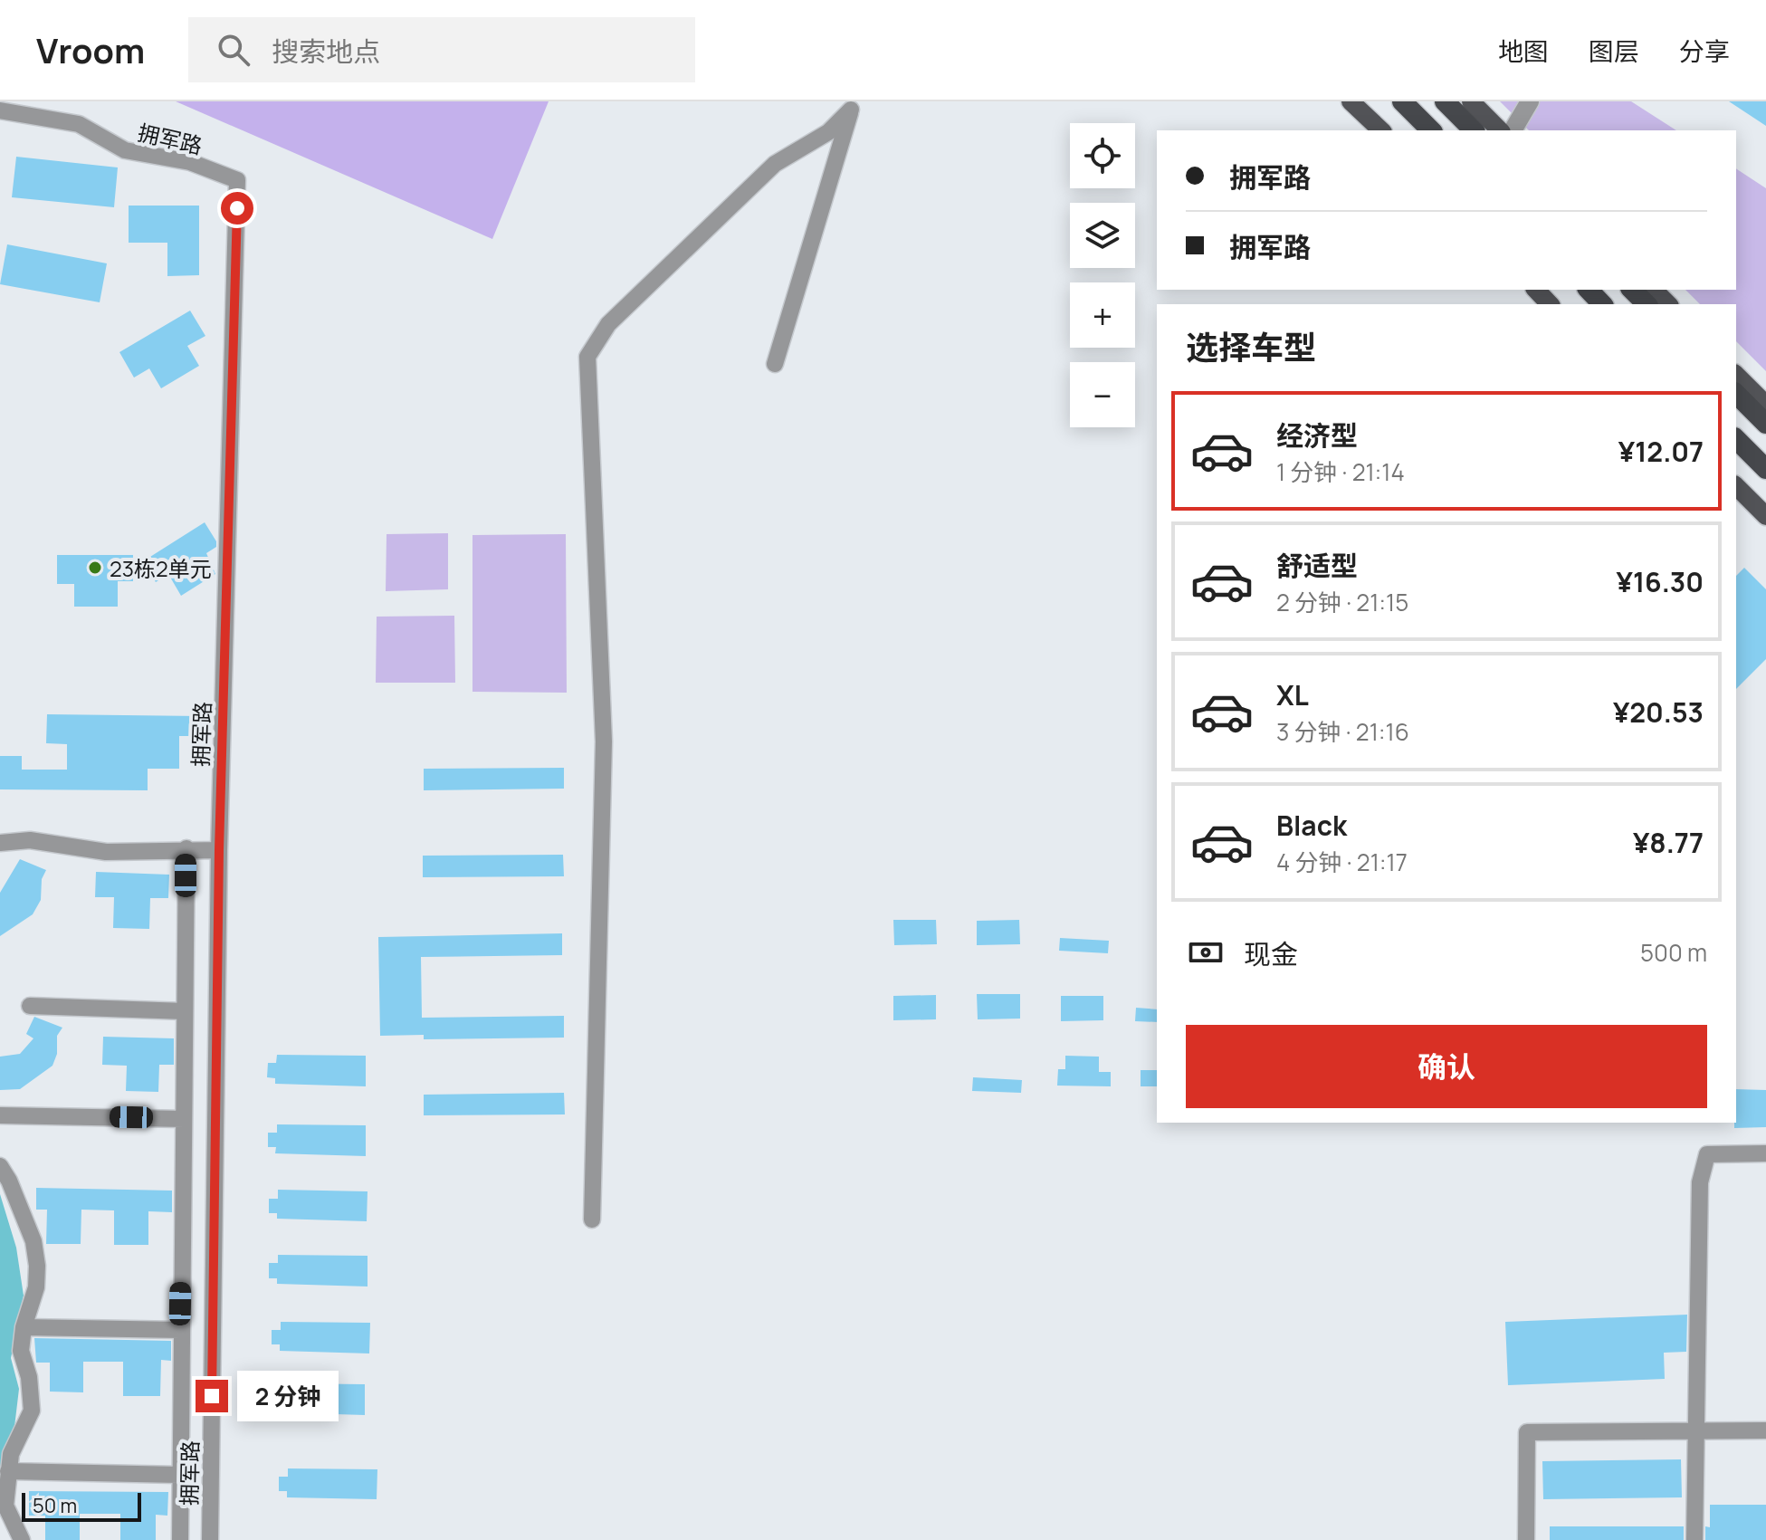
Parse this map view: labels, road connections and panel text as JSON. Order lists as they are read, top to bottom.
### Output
{
  "streets": {
    "street": ["拥军路"]
  },
  "places": ["23栋2单元"],
  "scale_bar": "50 m",
  "page": {
    "header": "Vroom",
    "search": "搜索地点",
    "nav": ["地图", "图层", "分享"],
    "map_buttons": ["+", "−"],
    "banner": ["拥军路", "拥军路"],
    "heading": "选择车型",
    "list": [
      {
        "name": "经济型",
        "note": "1 分钟 · 21:14",
        "value": "¥12.07"
      },
      {
        "name": "舒适型",
        "note": "2 分钟 · 21:15",
        "value": "¥16.30"
      },
      {
        "name": "XL",
        "note": "3 分钟 · 21:16",
        "value": "¥20.53"
      },
      {
        "name": "Black",
        "note": "4 分钟 · 21:17",
        "value": "¥8.77"
      }
    ],
    "pay": ["现金", "500 m"],
    "buttons": "确认",
    "bubble": "2 分钟",
    "scale": "50 m"
  }
}
